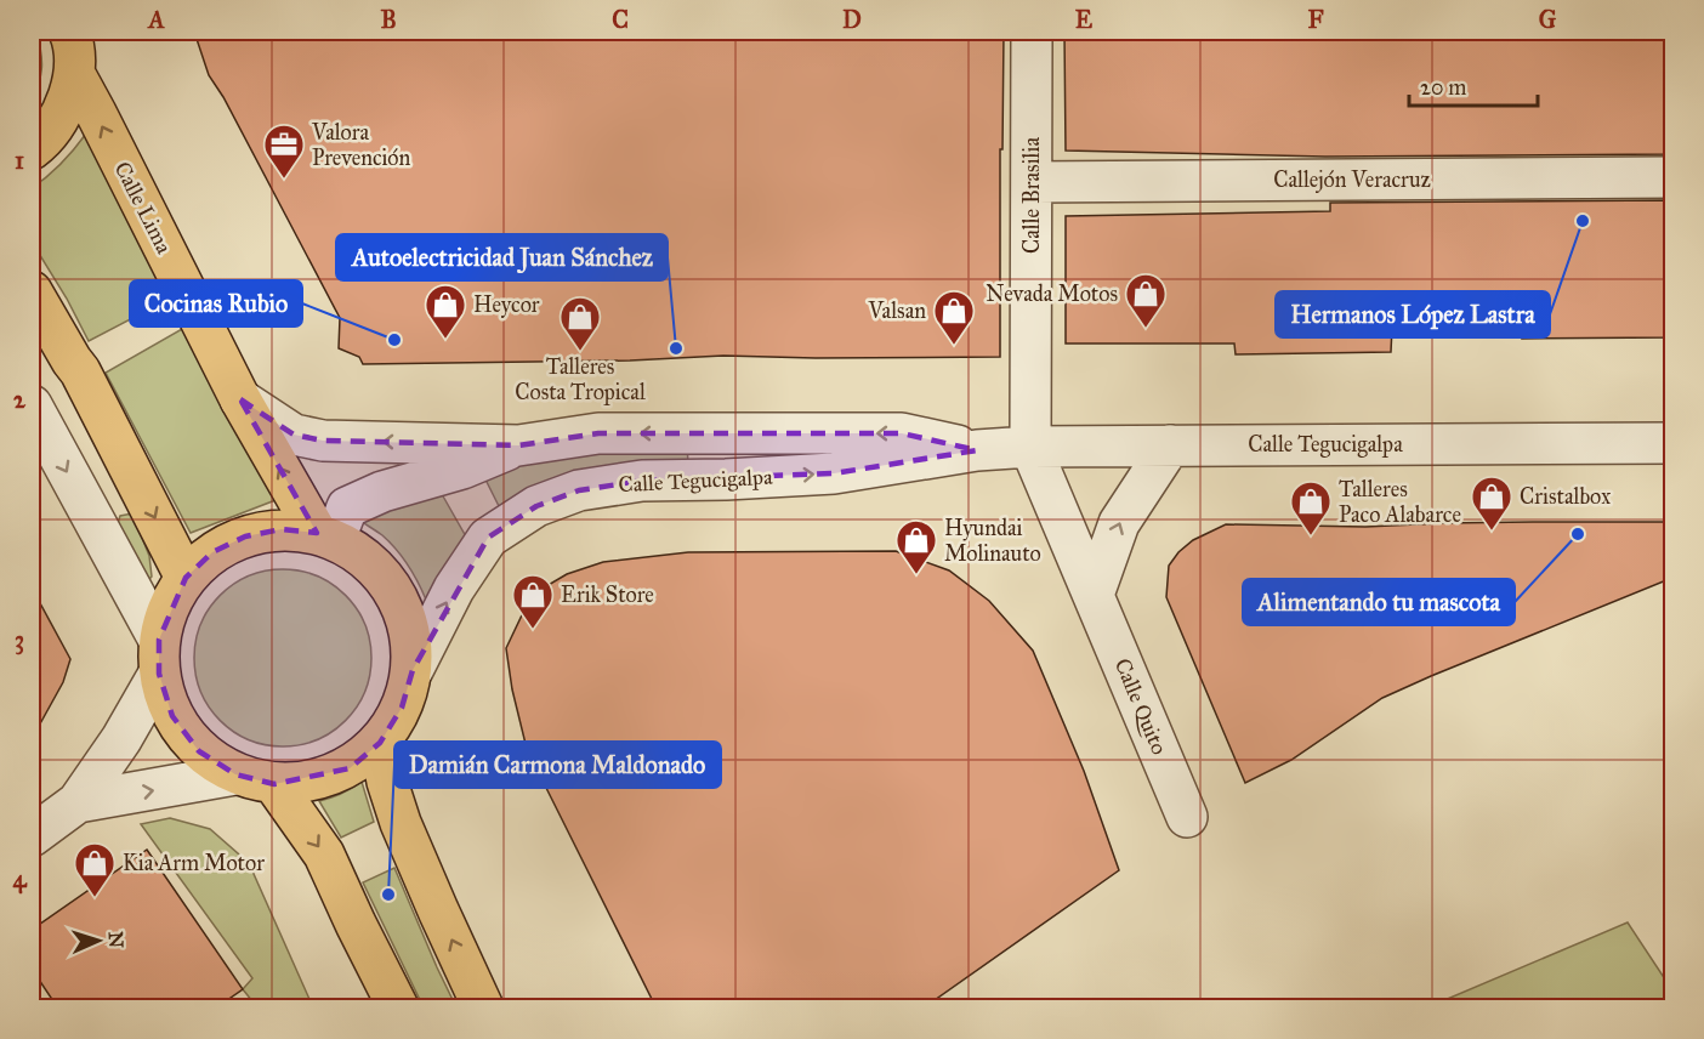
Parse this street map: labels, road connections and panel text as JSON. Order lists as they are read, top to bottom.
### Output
{
  "streets": {
    "main road": ["Calle Lima"],
    "street": [
      "Callejón Veracruz",
      "Calle Brasilia",
      "Calle Tegucigalpa",
      "Calle Quito"
    ]
  },
  "crossings": [
    ["Callejón Veracruz", "Calle Brasilia"],
    ["Calle Brasilia", "Calle Tegucigalpa"],
    ["Calle Brasilia", "Calle Quito"],
    ["Calle Lima", "Calle Tegucigalpa"],
    ["Calle Tegucigalpa", "Calle Quito"]
  ],
  "places": {
    "office": ["Valora Prevención"],
    "other": [
      "Hermanos López Lastra",
      "Cocinas Rubio",
      "Autoelectricidad Juan Sánchez",
      "Alimentando tu mascota",
      "Damián Carmona Maldonado"
    ],
    "shop": [
      "Nevada Motos",
      "Heycor",
      "Valsan",
      "Talleres Costa Tropical",
      "Cristalbox",
      "Talleres Paco Alabarce",
      "Hyundai Molinauto",
      "Erik Store",
      "Kia Arm Motor"
    ]
  },
  "scale_bar": "20 m",
  "north": "right",
  "grid": {
    "columns": [
      "A",
      "B",
      "C",
      "D",
      "E",
      "F",
      "G"
    ],
    "rows": [
      "1",
      "2",
      "3",
      "4"
    ]
  }
}
